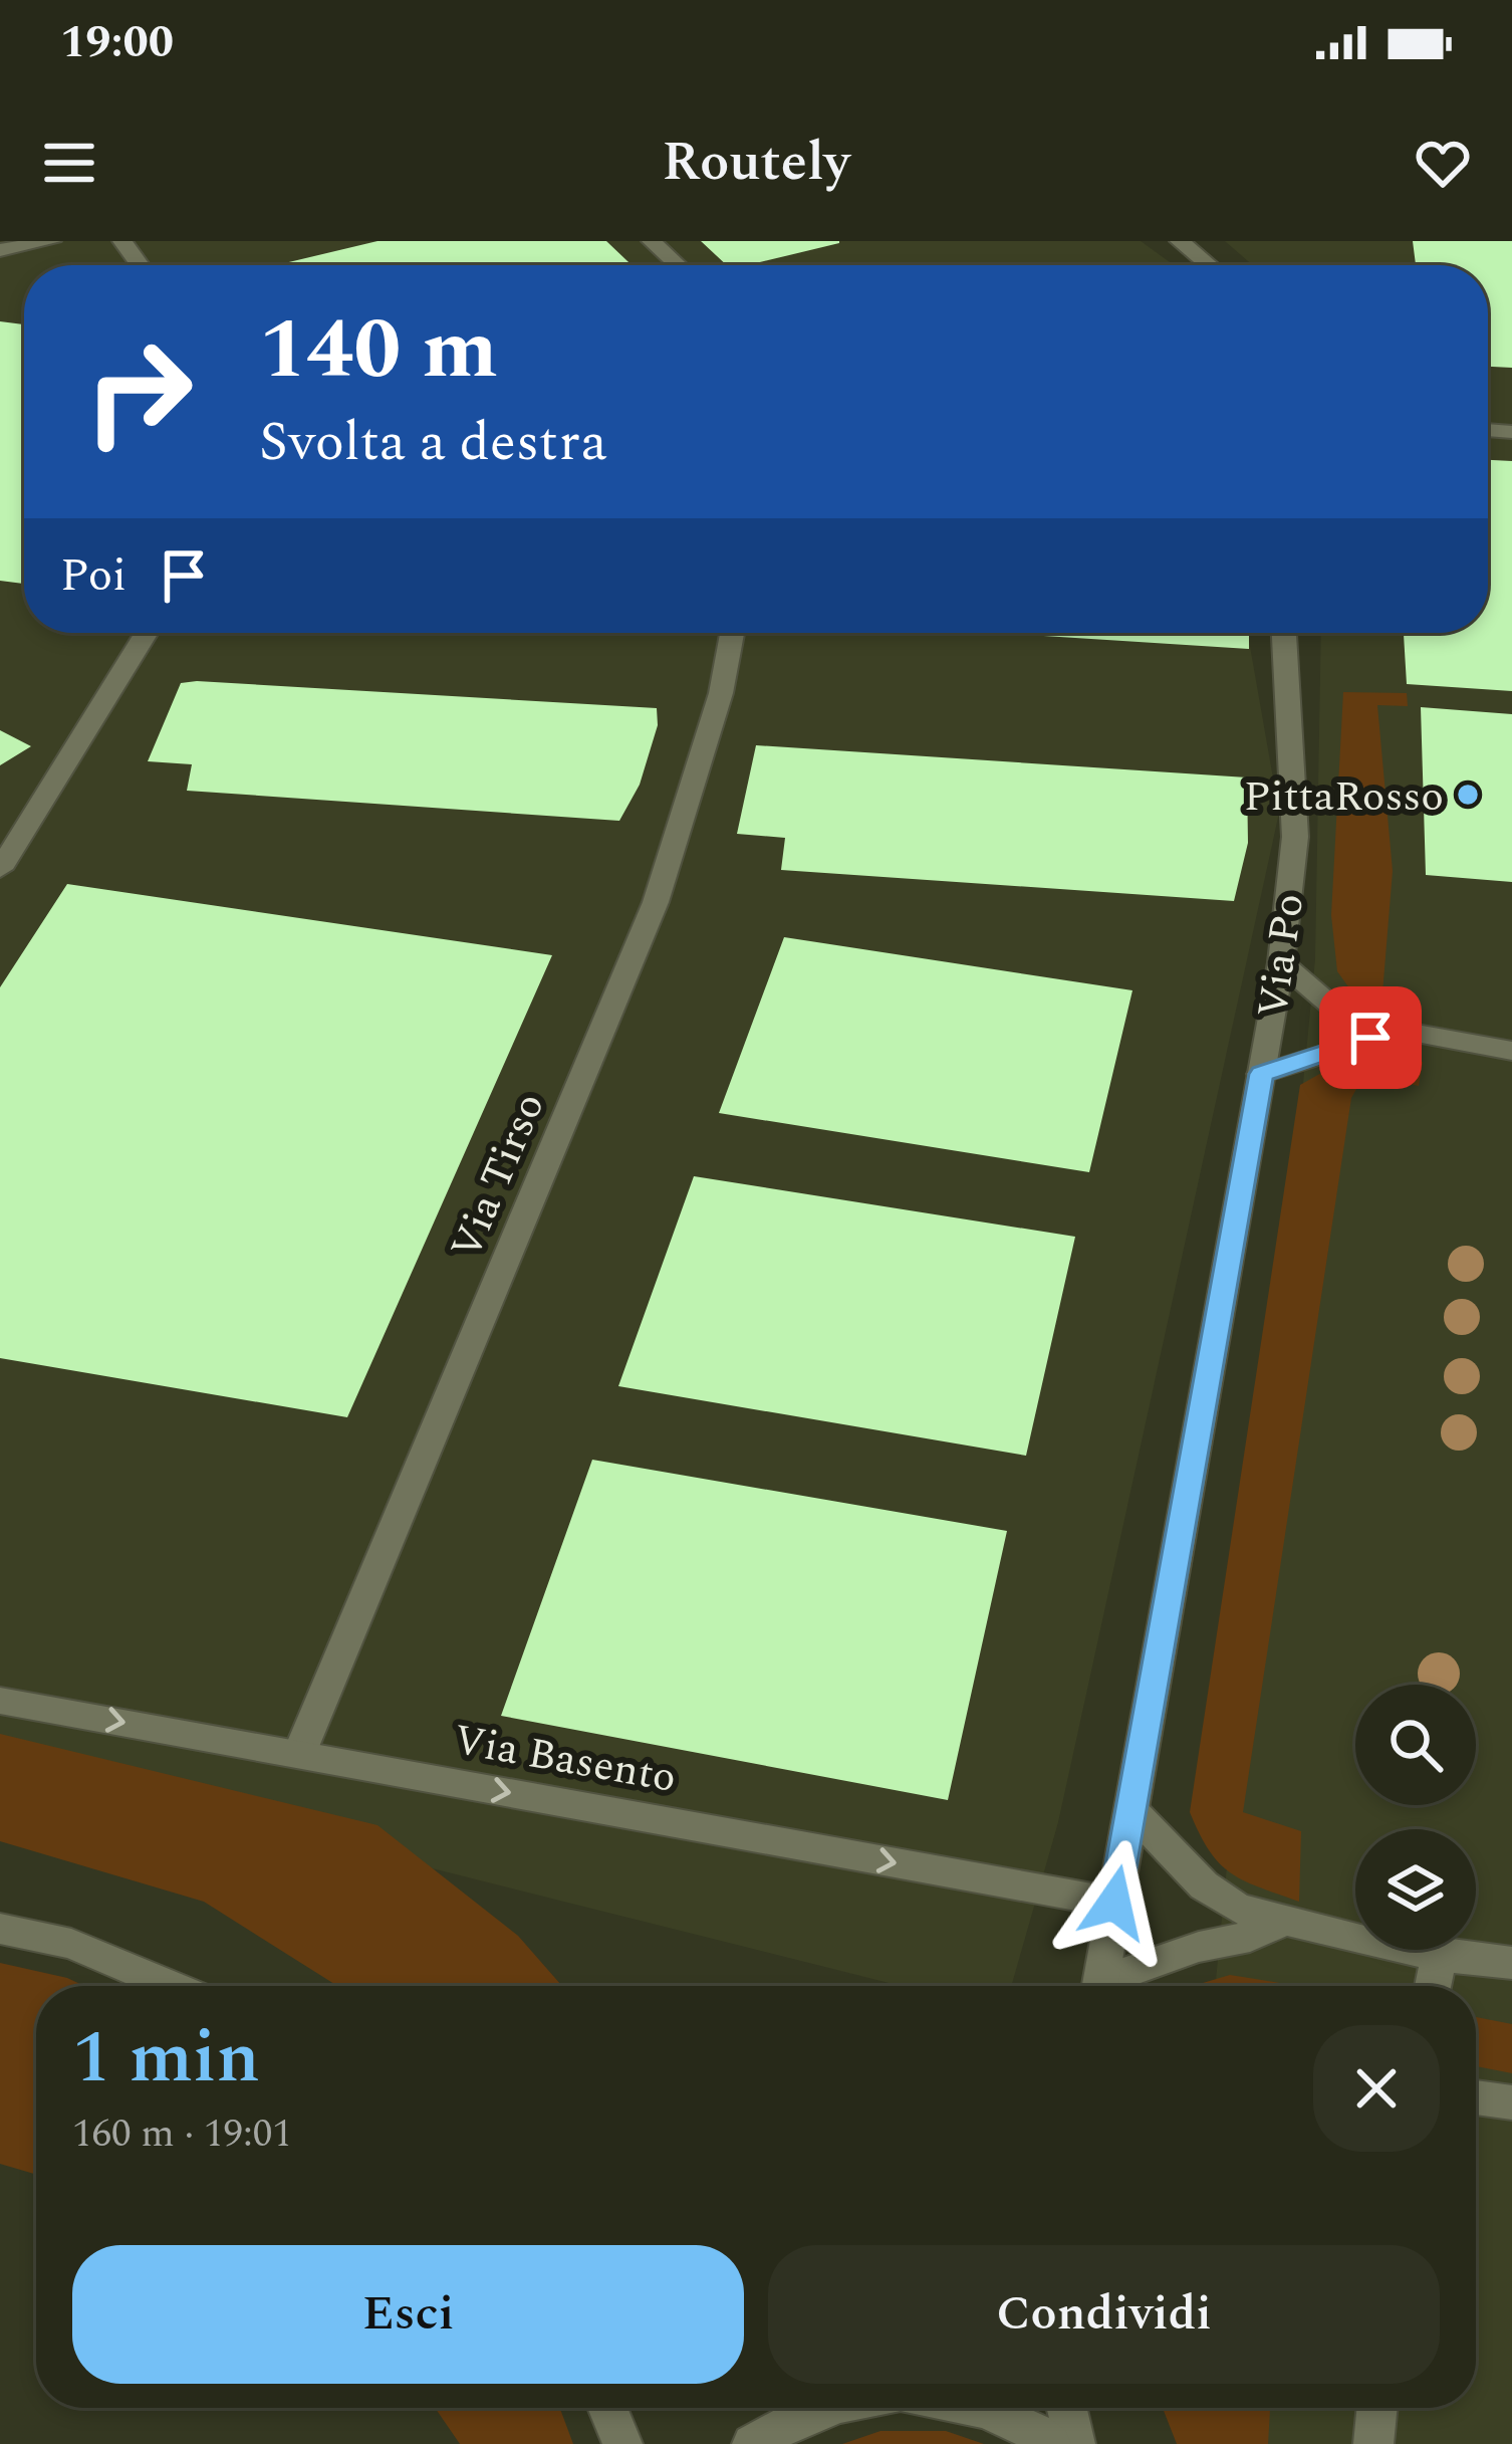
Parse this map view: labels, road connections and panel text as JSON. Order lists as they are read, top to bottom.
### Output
{
  "streets": {
    "street": ["Via Po", "Via Tirso", "Via Basento"]
  },
  "crossings": [
    ["Via Po", "Via Basento"],
    ["Via Tirso", "Via Basento"]
  ],
  "one_way": ["Via Basento"],
  "places": ["PittaRosso"],
  "page": {
    "status": "19:00",
    "header": "Routely",
    "turn": ["140 m", "Svolta a destra"],
    "then": "Poi",
    "heading": ["1 min", "160 m · 19:01"],
    "buttons": ["Esci", "Condividi"]
  }
}
